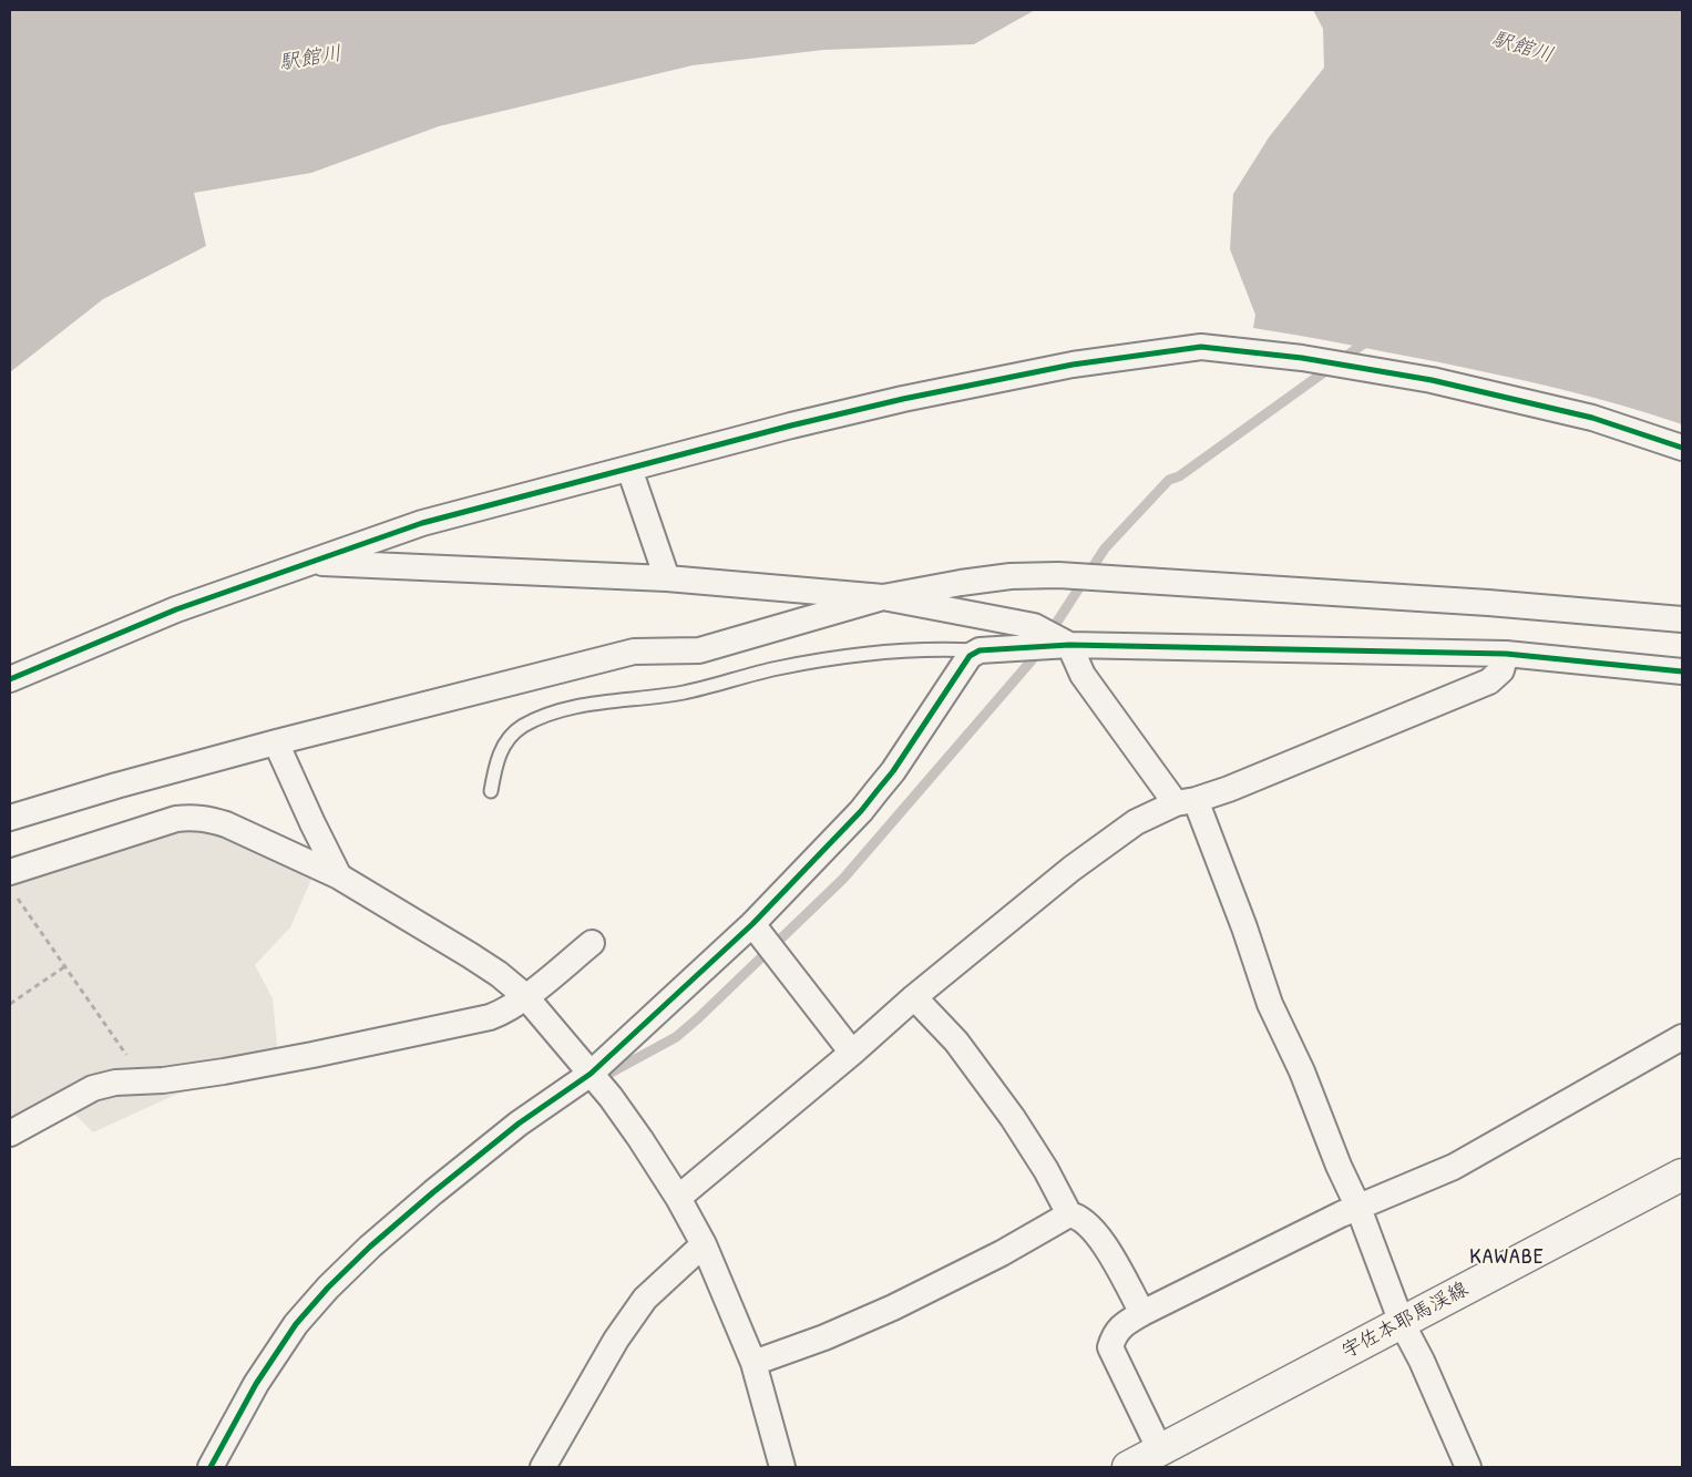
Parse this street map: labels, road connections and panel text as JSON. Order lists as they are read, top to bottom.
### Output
{
  "streets": {
    "main road": ["宇佐本耶馬渓線"]
  },
  "districts": ["KAWABE"],
  "water": ["駅館川"]
}
